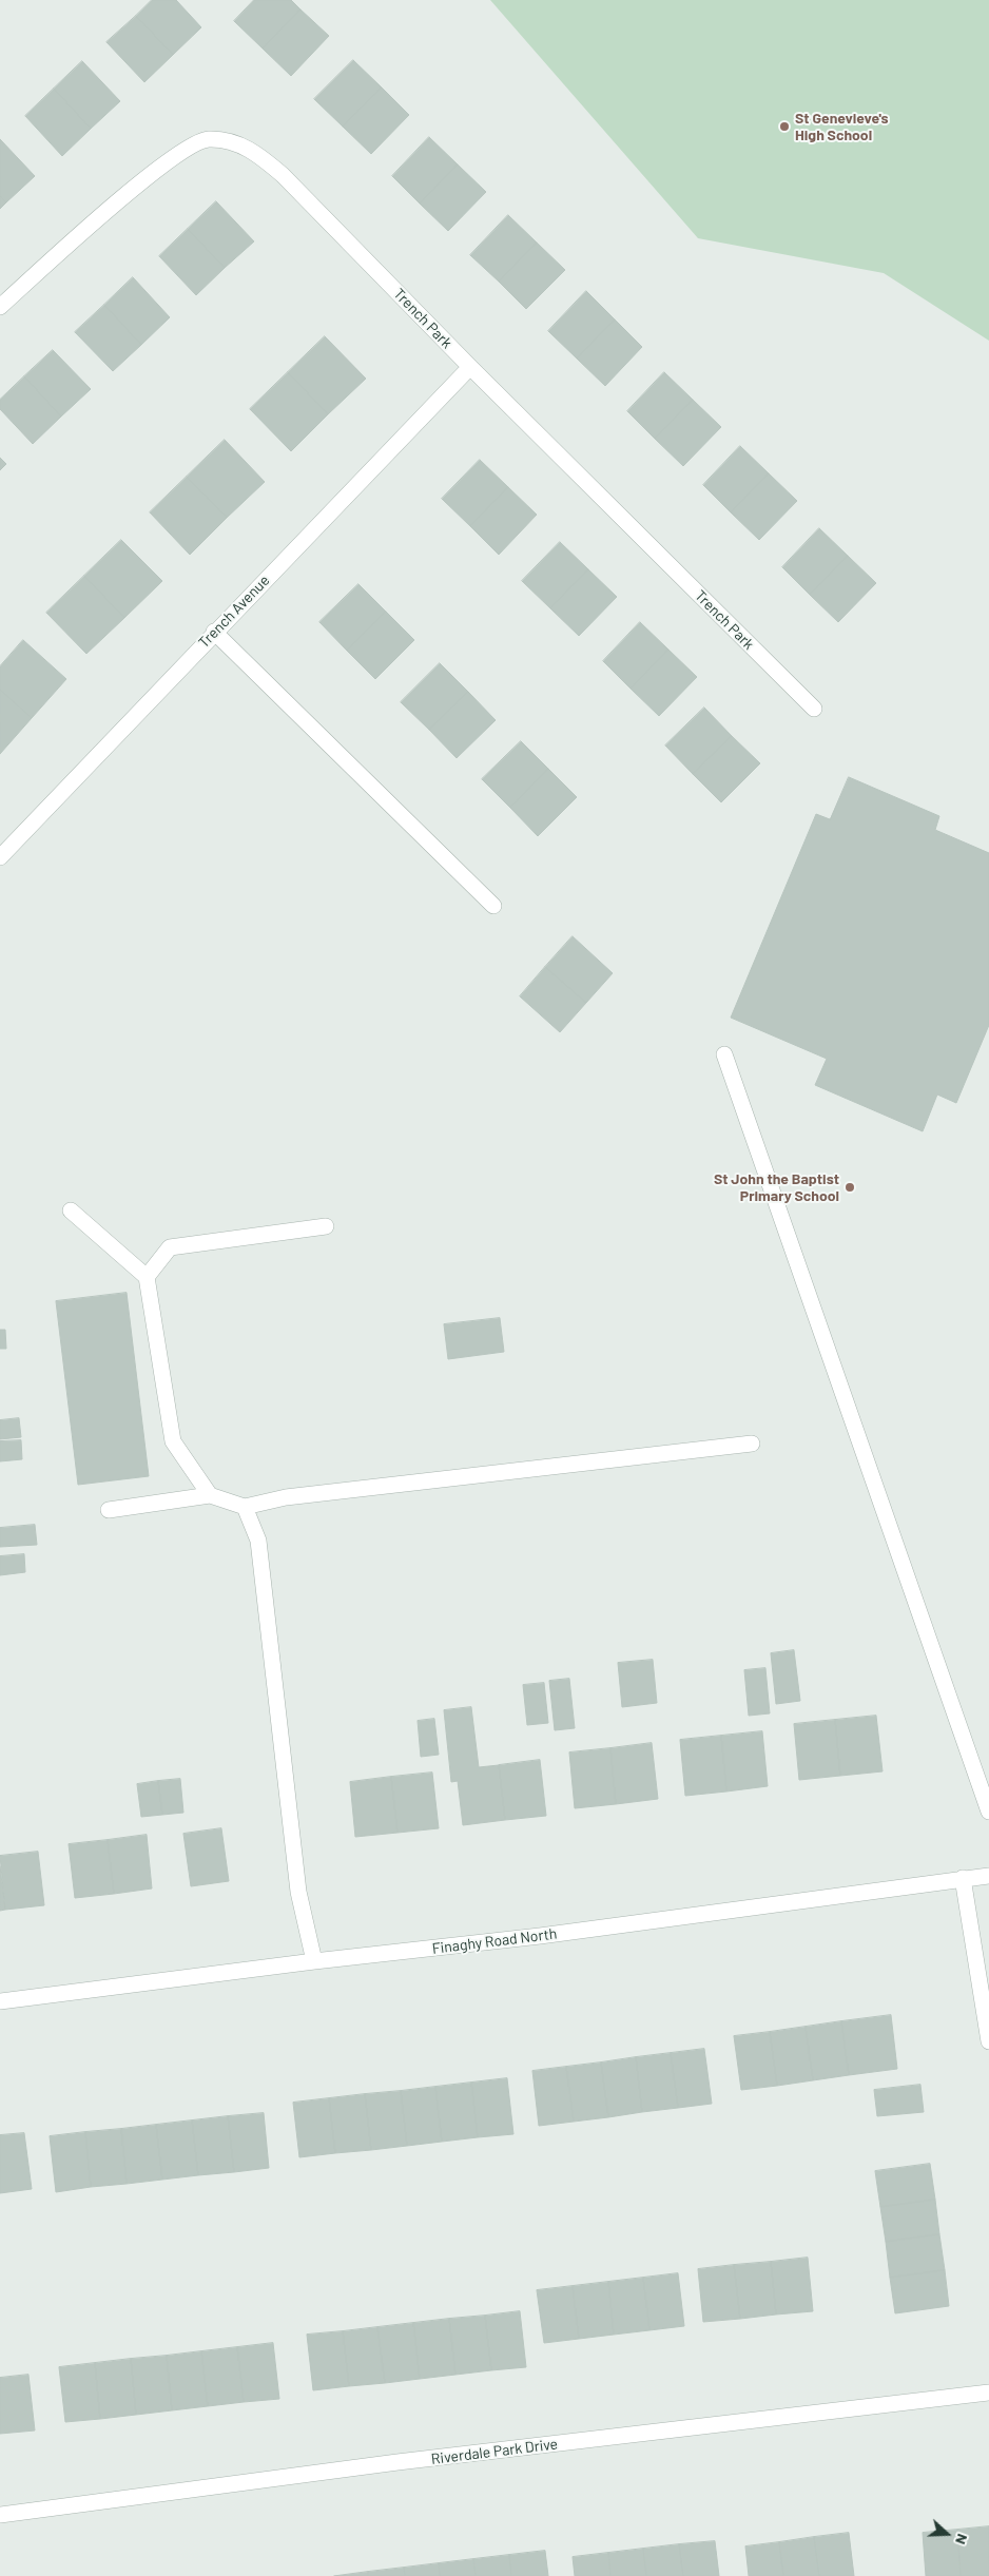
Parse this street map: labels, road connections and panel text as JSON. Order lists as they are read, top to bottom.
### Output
{
  "streets": {
    "street": [
      "Trench Park",
      "Trench Avenue",
      "Finaghy Road North",
      "Riverdale Park Drive"
    ]
  },
  "crossings": [
    ["Trench Park", "Trench Avenue"]
  ],
  "places": ["St Genevieve's High School", "St John the Baptist Primary School"],
  "north": "right"
}
